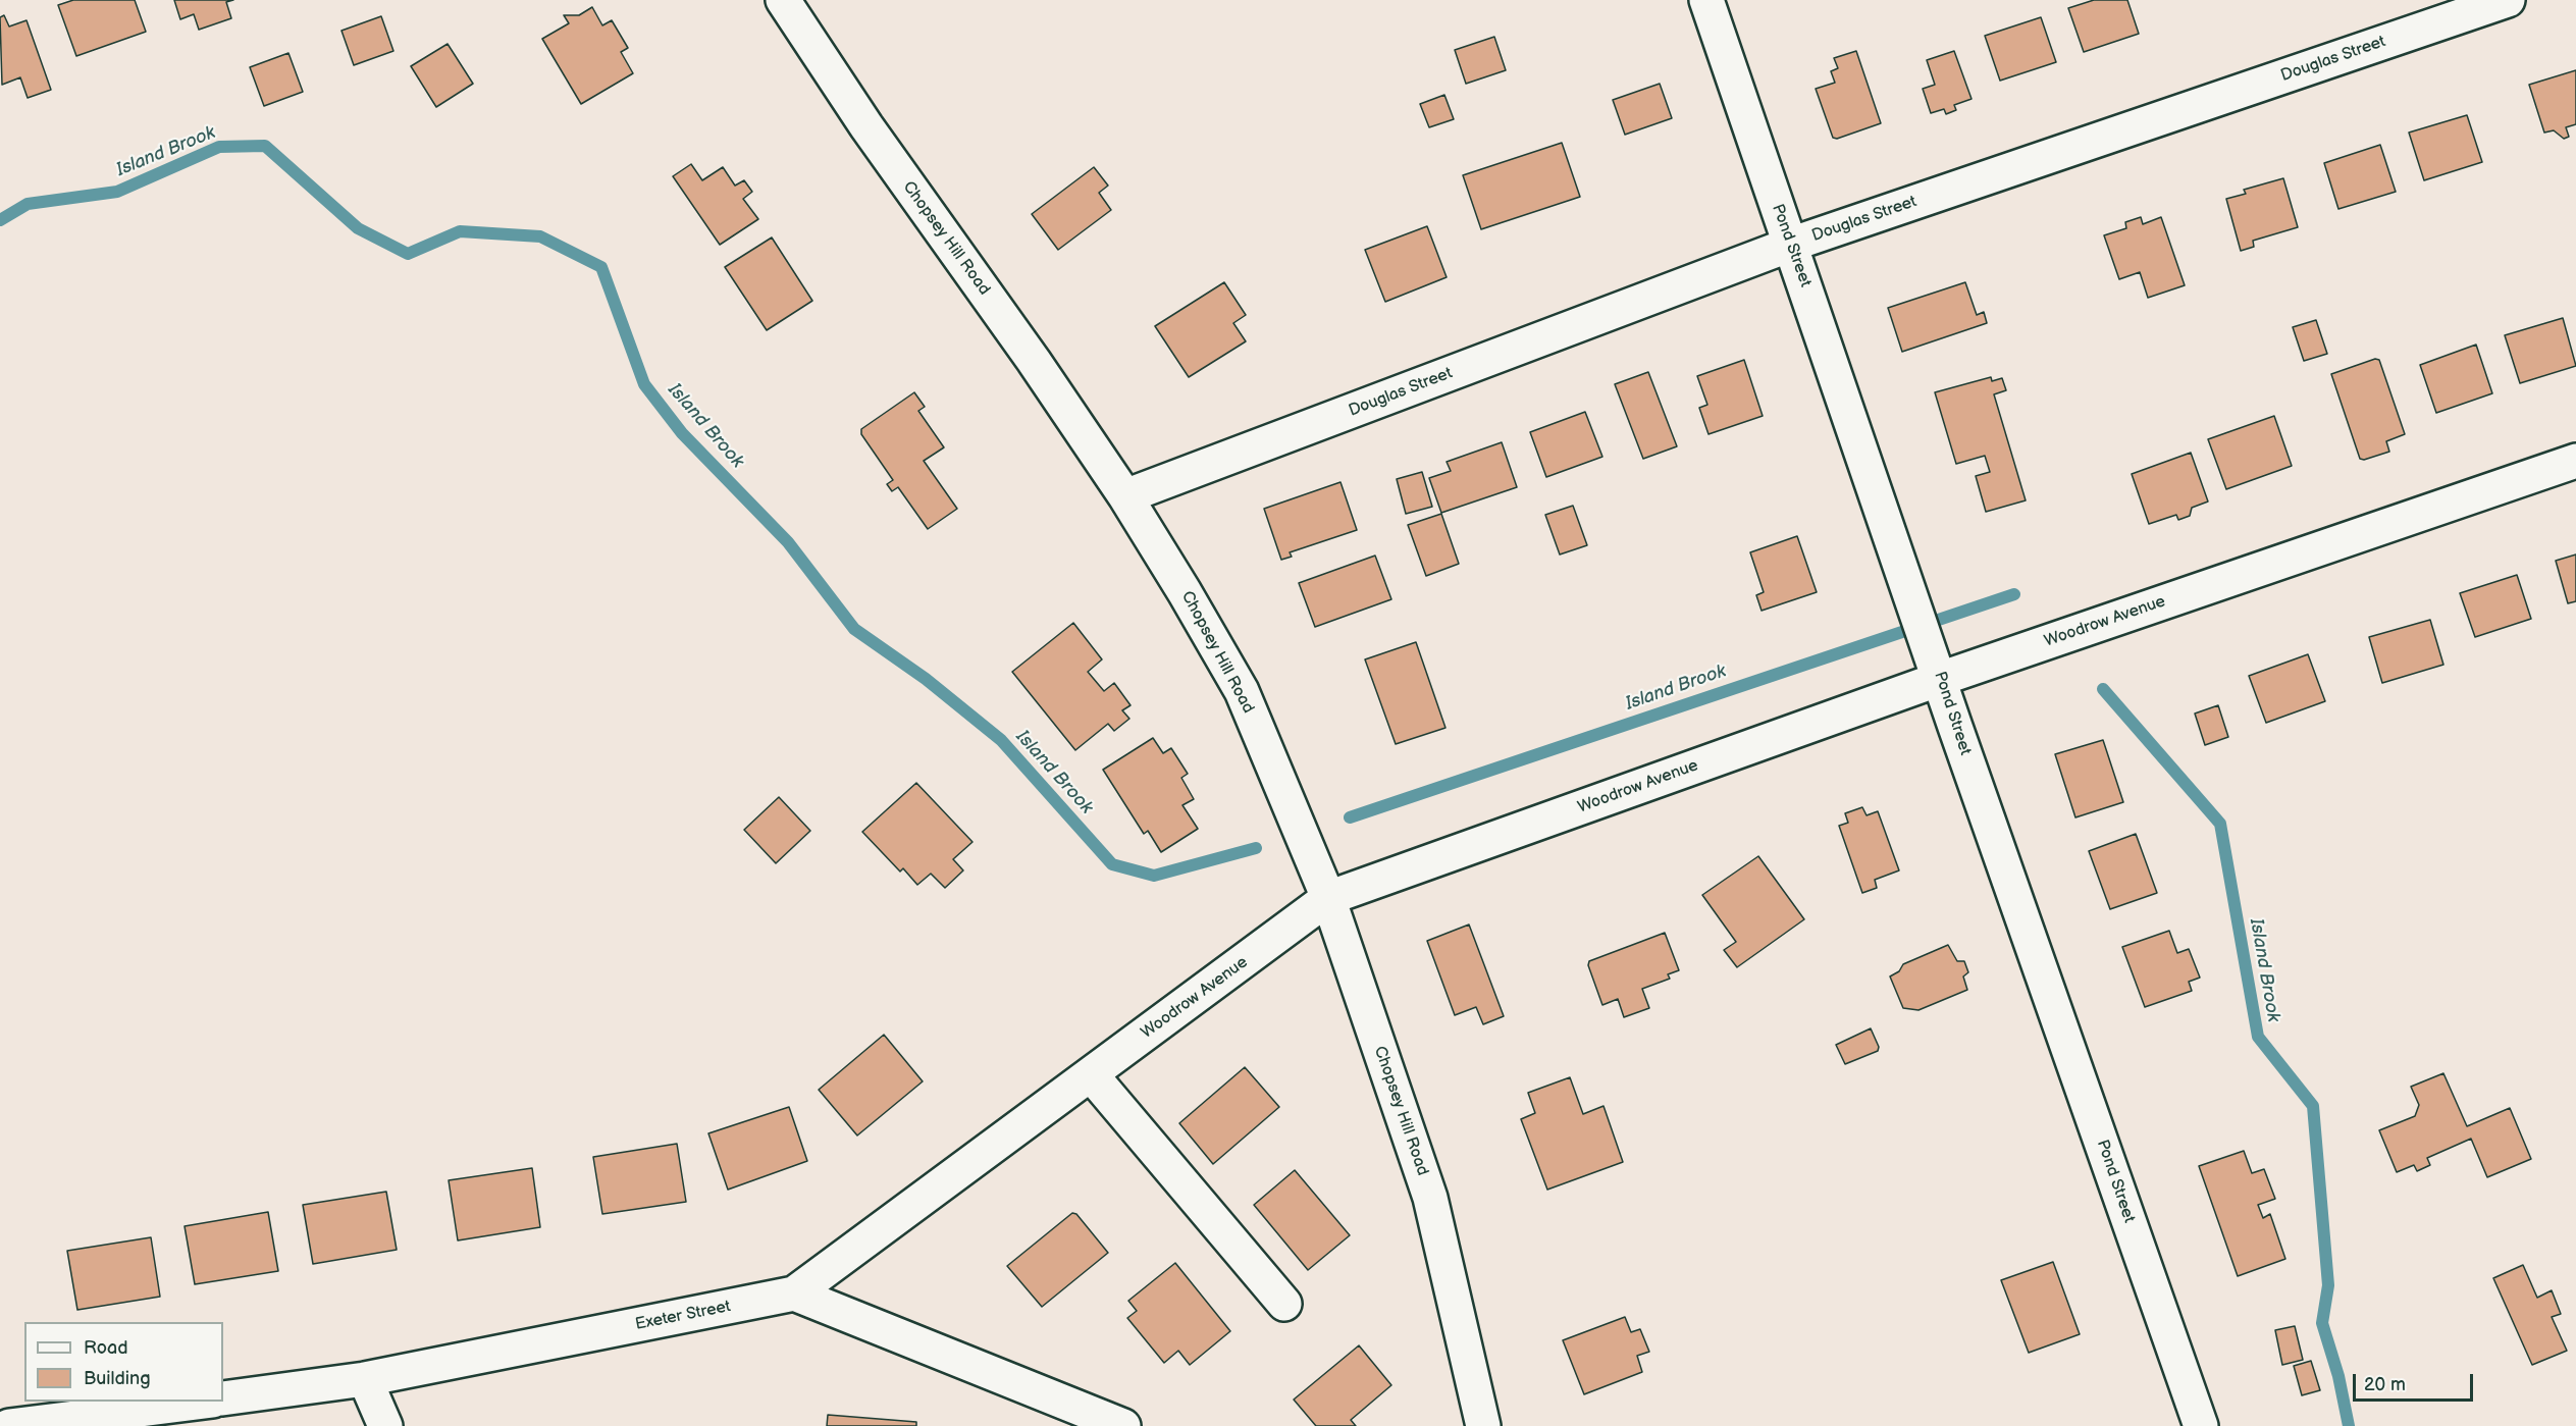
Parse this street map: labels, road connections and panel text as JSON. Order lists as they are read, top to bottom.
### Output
{
  "streets": {
    "street": [
      "Douglas Street",
      "Chopsey Hill Road",
      "Pond Street",
      "Woodrow Avenue",
      "Exeter Street"
    ]
  },
  "crossings": [
    ["Douglas Street", "Chopsey Hill Road"],
    ["Douglas Street", "Pond Street"],
    ["Chopsey Hill Road", "Woodrow Avenue"],
    ["Pond Street", "Woodrow Avenue"],
    ["Woodrow Avenue", "Exeter Street"]
  ],
  "water": ["Island Brook"],
  "legend": ["Road", "Building"],
  "scale_bar": "20 m"
}
